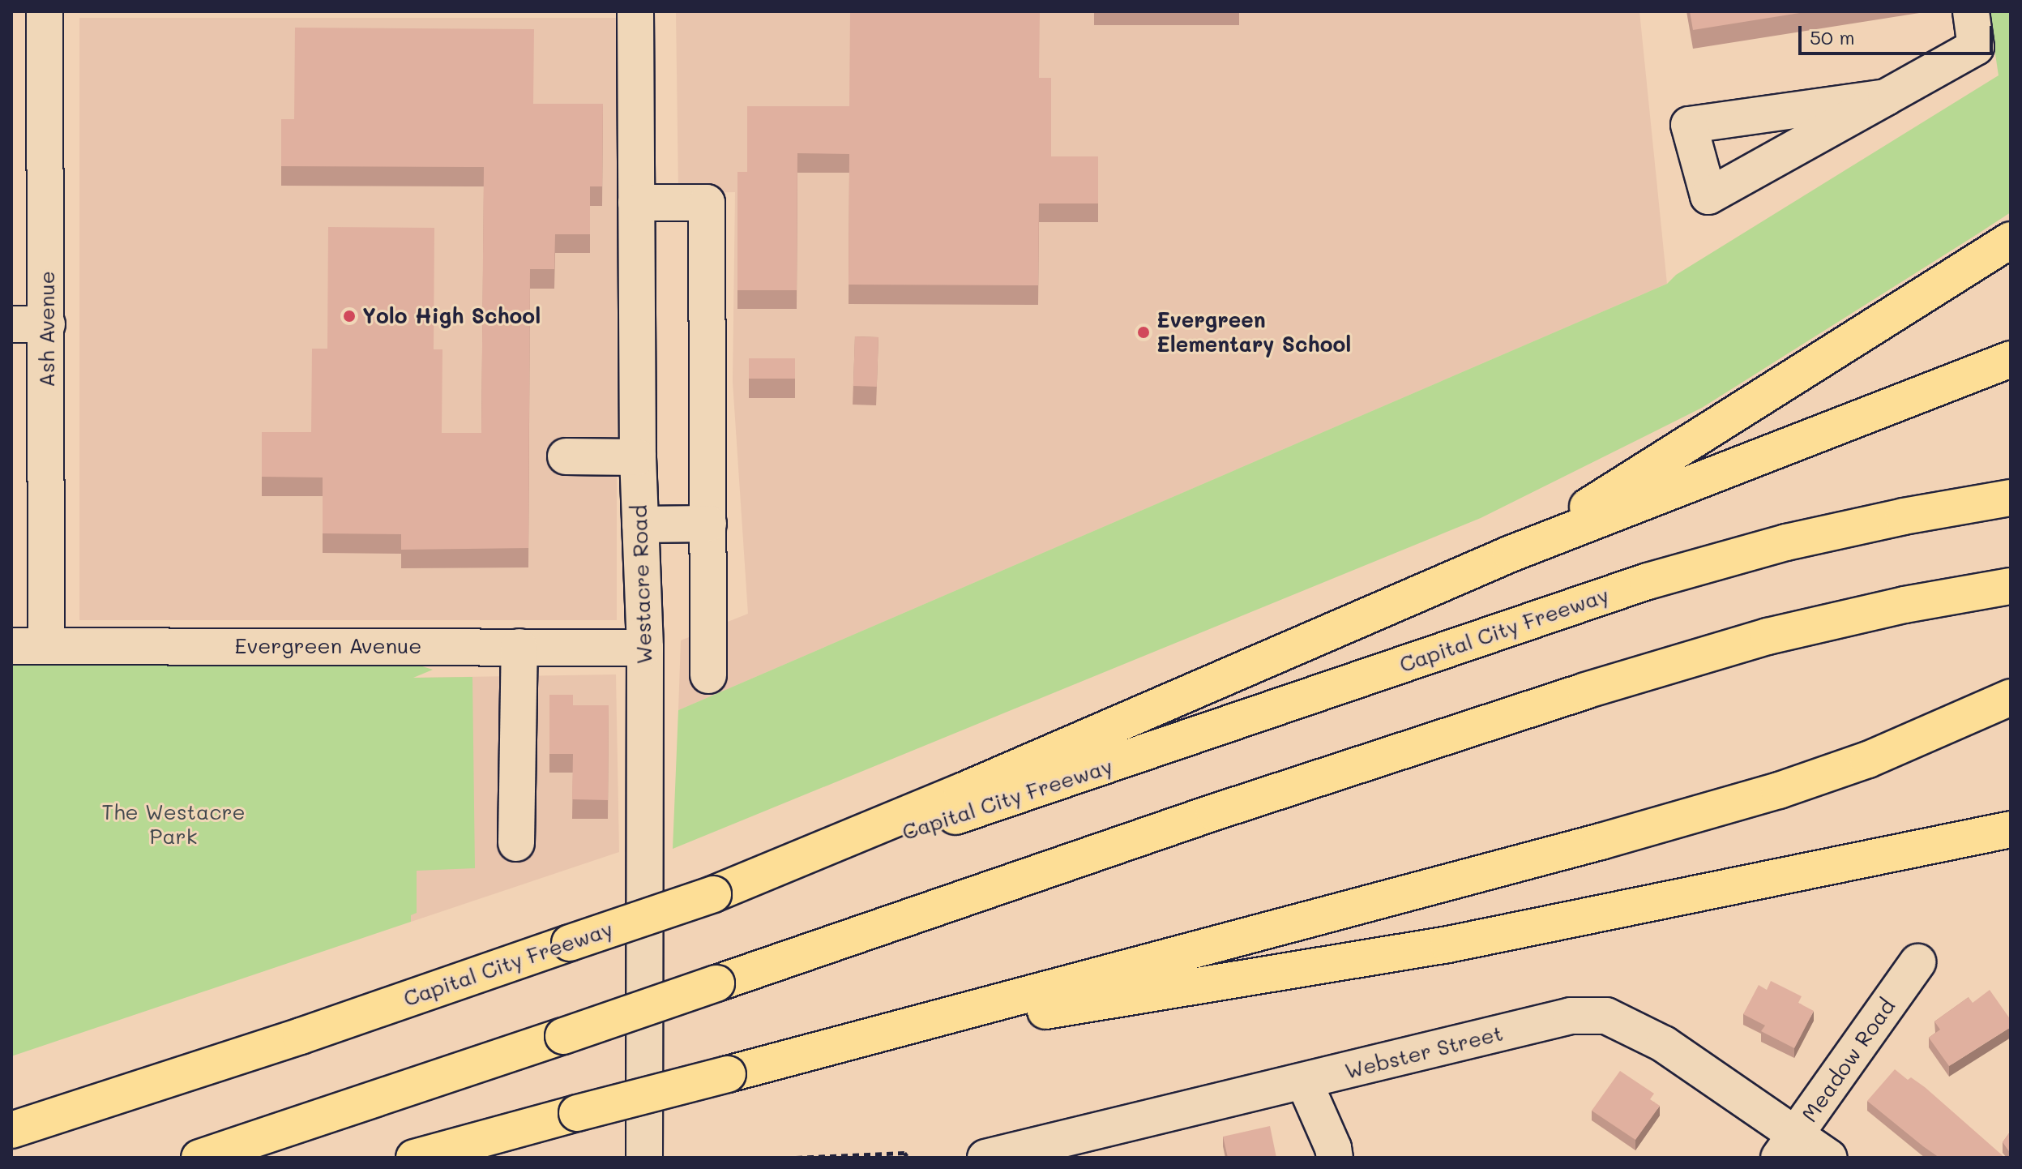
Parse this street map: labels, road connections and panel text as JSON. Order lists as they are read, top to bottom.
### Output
{
  "streets": {
    "highway": ["Capital City Freeway"],
    "street": [
      "Ash Avenue",
      "Westacre Road",
      "Evergreen Avenue",
      "Webster Street",
      "Meadow Road"
    ]
  },
  "crossings": [
    ["Ash Avenue", "Evergreen Avenue"],
    ["Westacre Road", "Evergreen Avenue"],
    ["Webster Street", "Meadow Road"]
  ],
  "parks": ["The Westacre Park"],
  "places": ["Yolo High School", "Evergreen Elementary School"],
  "scale_bar": "50 m"
}
